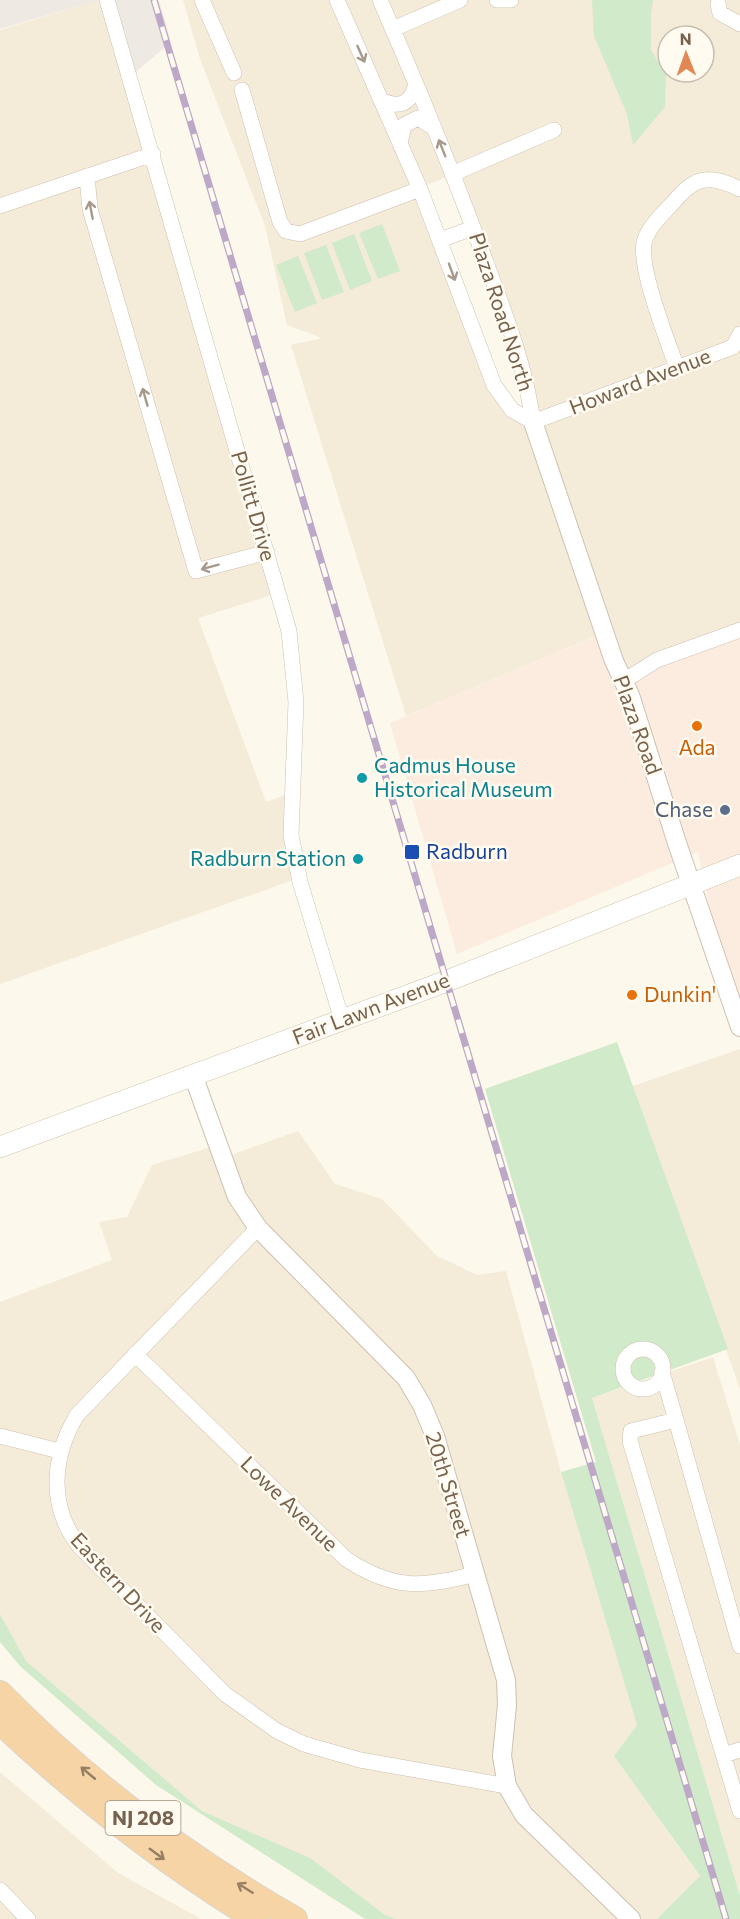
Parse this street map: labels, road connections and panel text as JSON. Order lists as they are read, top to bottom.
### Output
{
  "streets": {
    "highway": ["NJ 208"],
    "main road": ["Fair Lawn Avenue"],
    "street": [
      "Plaza Road North",
      "Howard Avenue",
      "Pollitt Drive",
      "Plaza Road",
      "20th Street",
      "Lowe Avenue",
      "Eastern Drive"
    ]
  },
  "crossings": [
    ["Plaza Road North", "Howard Avenue"],
    ["Plaza Road North", "Plaza Road"],
    ["Howard Avenue", "Plaza Road"],
    ["Pollitt Drive", "Fair Lawn Avenue"],
    ["Plaza Road", "Fair Lawn Avenue"],
    ["Fair Lawn Avenue", "20th Street"],
    ["20th Street", "Lowe Avenue"],
    ["20th Street", "Eastern Drive"],
    ["Lowe Avenue", "Eastern Drive"]
  ],
  "places": {
    "other": [
      "Ada",
      "Cadmus House Historical Museum",
      "Chase",
      "Radburn Station",
      "Dunkin'"
    ],
    "transit": ["Radburn"]
  },
  "north": "top"
}
